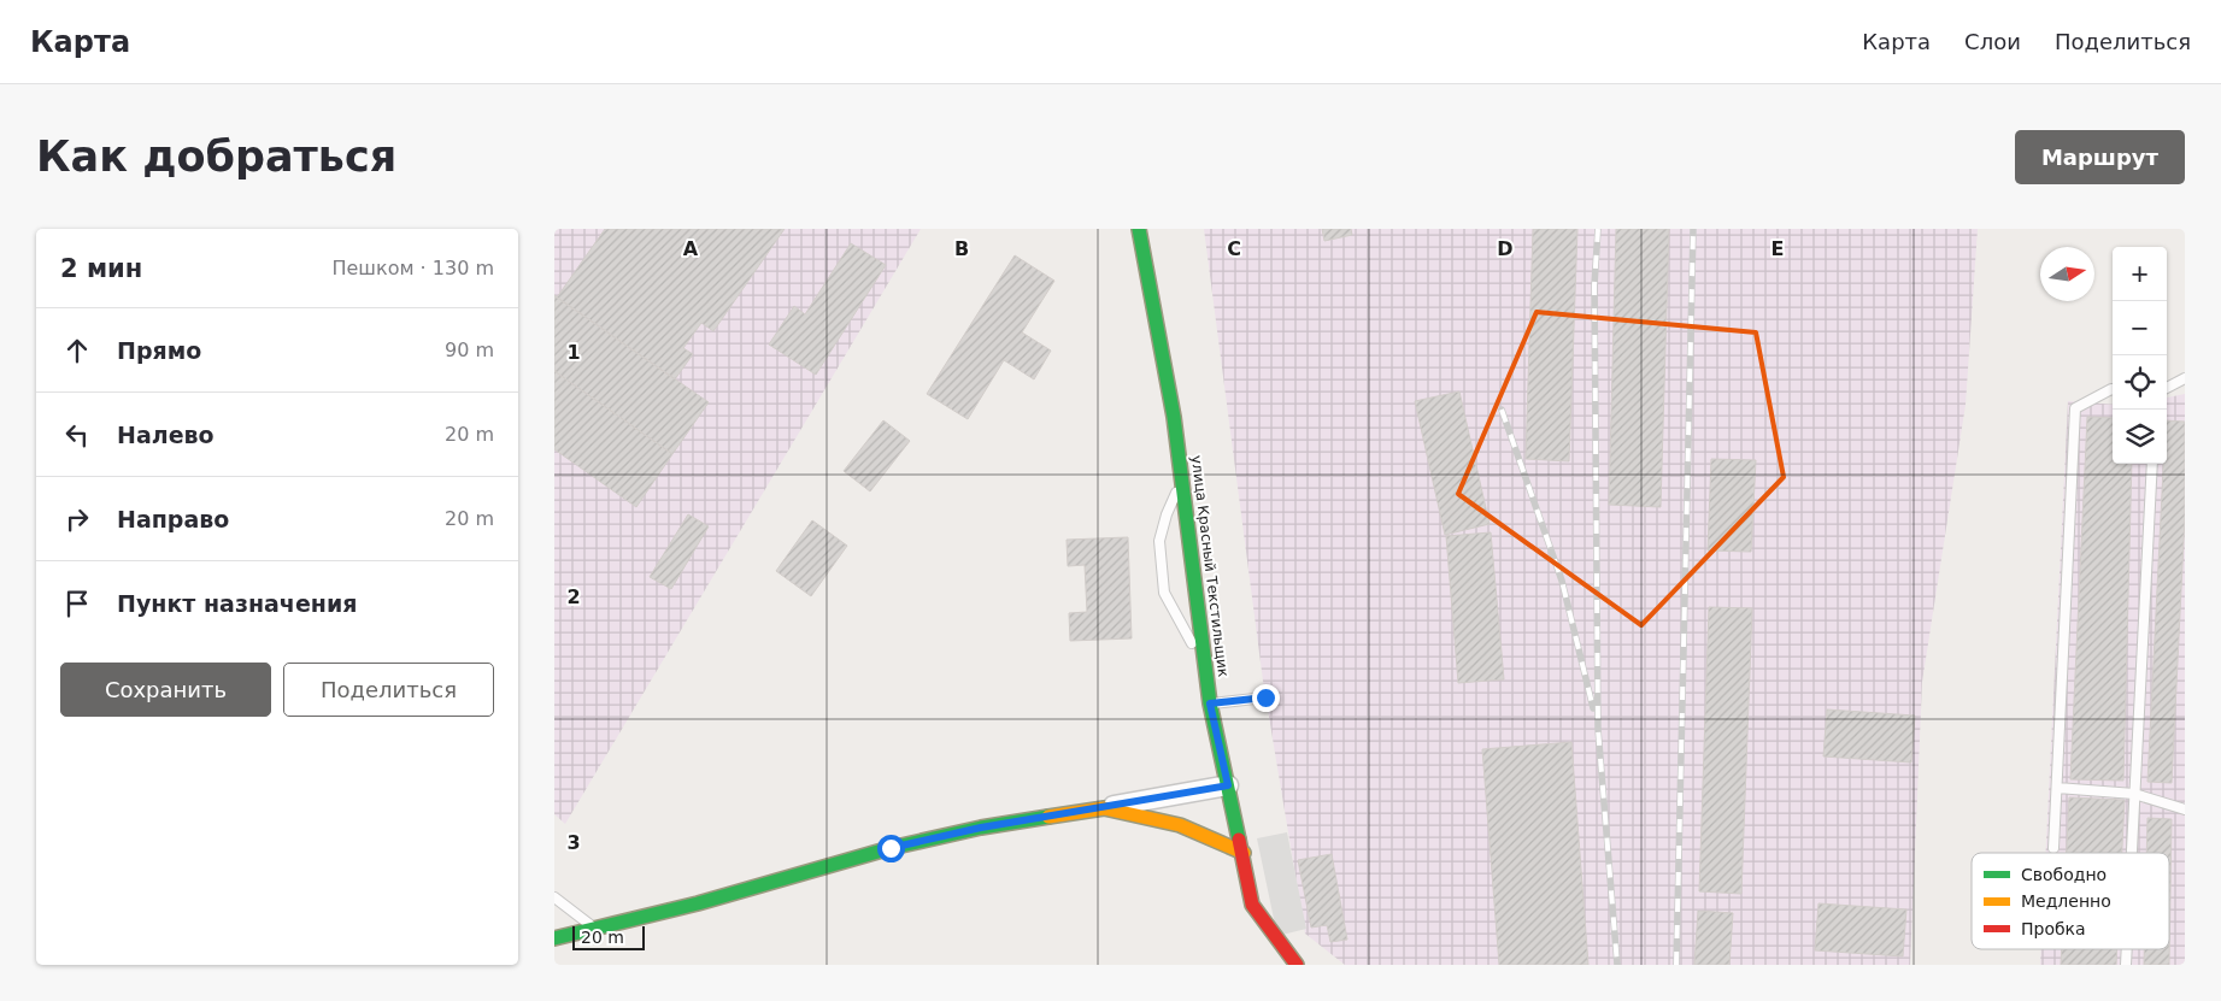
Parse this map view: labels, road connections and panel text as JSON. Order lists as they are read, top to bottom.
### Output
{
  "streets": {
    "street": ["улица Красный Текстильщик"]
  },
  "legend": ["Свободно", "Медленно", "Пробка"],
  "scale_bar": "20 m",
  "north": "right",
  "page": {
    "header": "Карта",
    "nav": ["Карта", "Слои", "Поделиться"],
    "buttons": [
      "Маршрут",
      ["Сохранить", "Поделиться"]
    ],
    "title": "Как добраться",
    "heading": ["2 мин", "Пешком · 130 m"],
    "map_buttons": ["+", "−"],
    "list": [
      ["Прямо", "90 m"],
      ["Налево", "20 m"],
      ["Направо", "20 m"],
      "Пункт назначения"
    ],
    "scale": "20 m"
  },
  "grid": {
    "columns": [
      "A",
      "B",
      "C",
      "D",
      "E"
    ],
    "rows": ["1", "2", "3"]
  }
}
